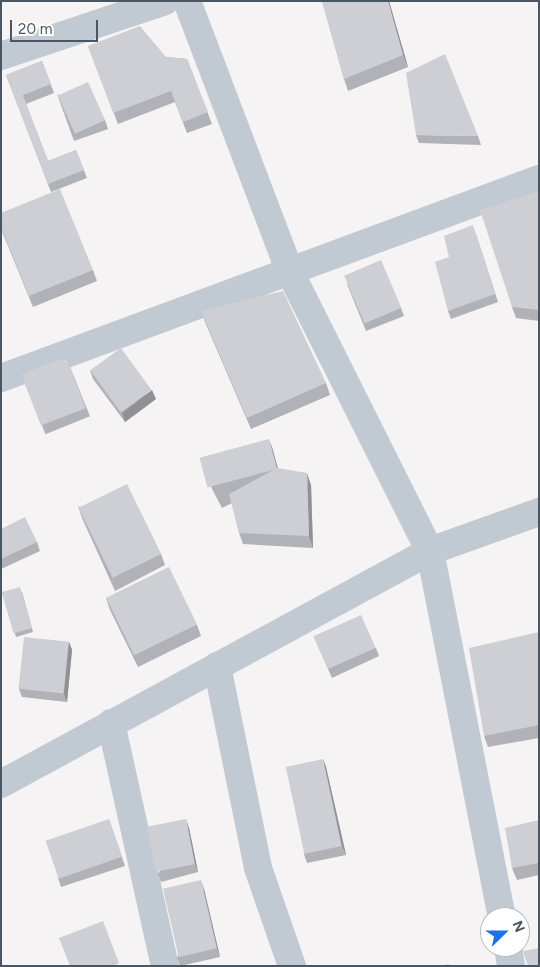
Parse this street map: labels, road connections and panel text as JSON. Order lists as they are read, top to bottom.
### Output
{
  "scale_bar": "20 m",
  "north": "right"
}
